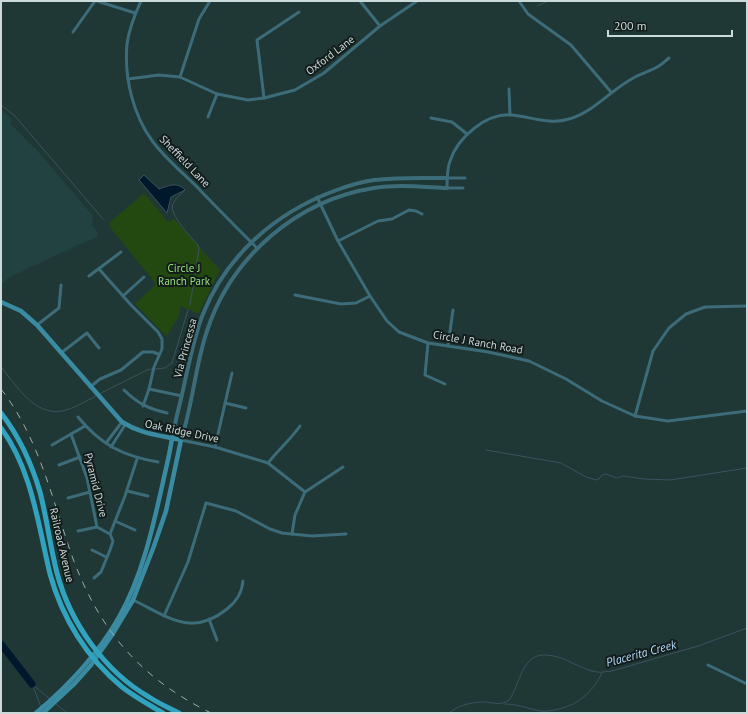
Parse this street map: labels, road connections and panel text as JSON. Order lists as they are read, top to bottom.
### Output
{
  "streets": {
    "main road": ["Via Princessa", "Oak Ridge Drive", "Railroad Avenue"],
    "street": [
      "Oxford Lane",
      "Sheffield Lane",
      "Circle J Ranch Road",
      "Pyramid Drive"
    ]
  },
  "crossings": [
    ["Oxford Lane", "Sheffield Lane"],
    ["Sheffield Lane", "Via Princessa"],
    ["Circle J Ranch Road", "Via Princessa"],
    ["Via Princessa", "Oak Ridge Drive"]
  ],
  "water": ["Placerita Creek"],
  "parks": ["Circle J Ranch Park"],
  "scale_bar": "200 m"
}
